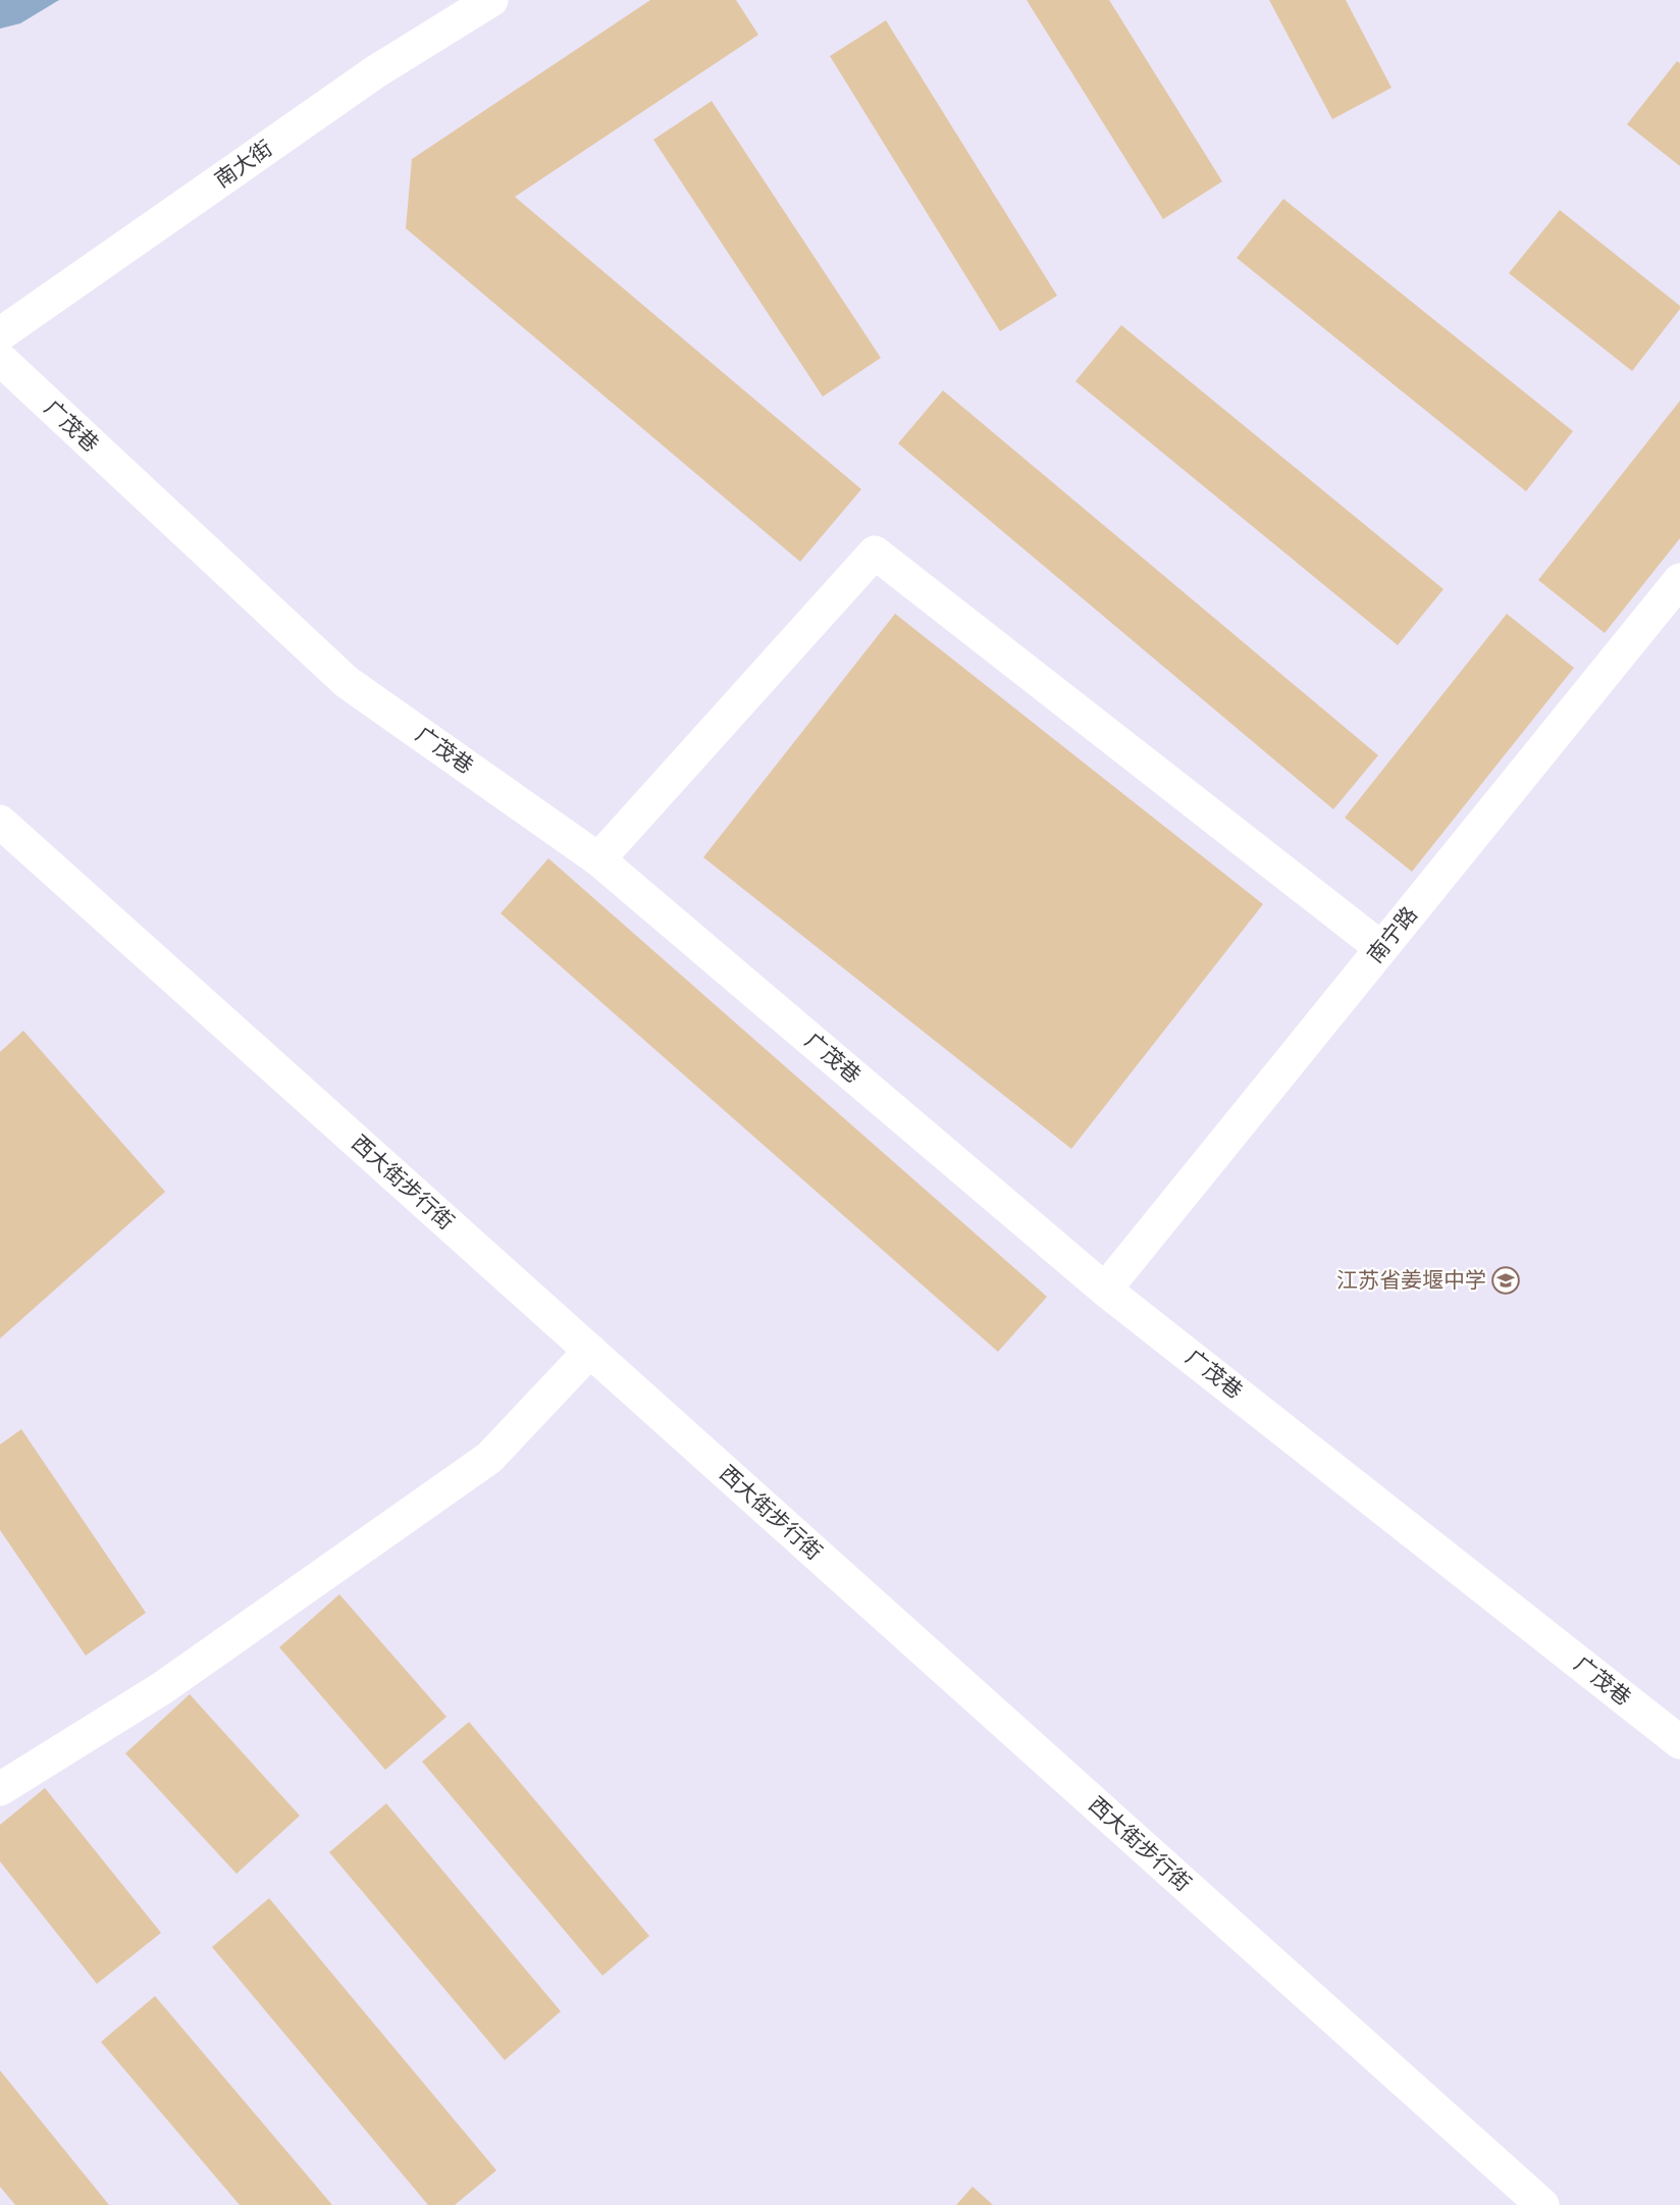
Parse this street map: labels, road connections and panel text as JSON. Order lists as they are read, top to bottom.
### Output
{
  "streets": {
    "street": [
      "南大街",
      "广茂巷",
      "南宁路",
      "西大街步行街"
    ]
  },
  "crossings": [
    ["广茂巷", "南宁路"]
  ],
  "places": {
    "school or university": ["江苏省姜堰中学"]
  }
}
